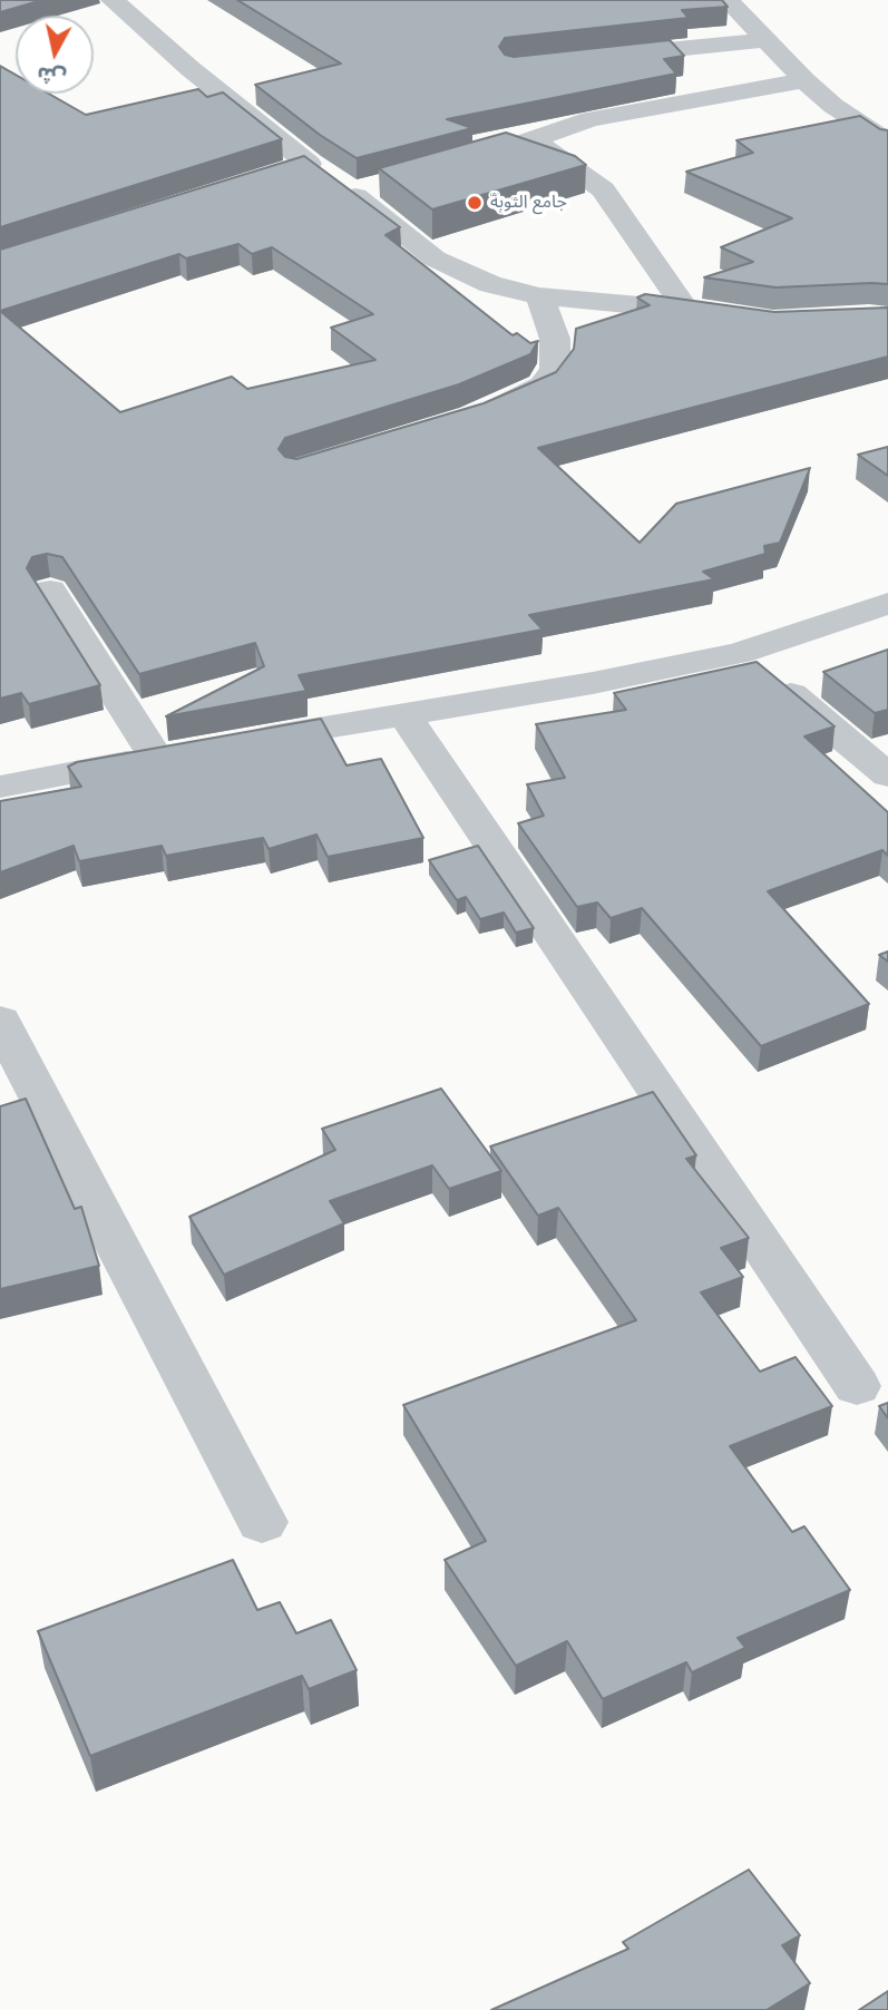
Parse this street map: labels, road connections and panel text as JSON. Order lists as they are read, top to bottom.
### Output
{
  "places": ["جامع التوبة"],
  "north": "bottom"
}
